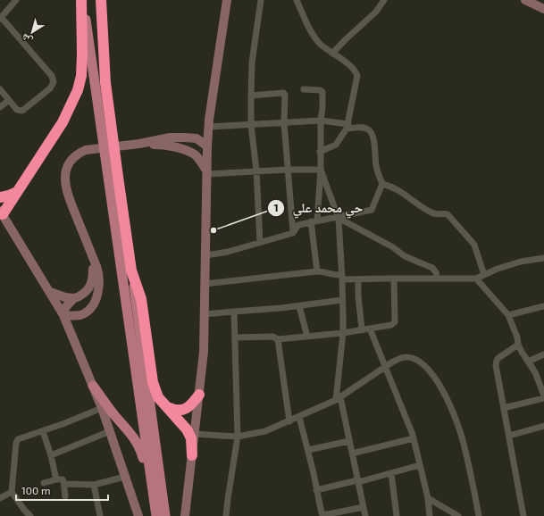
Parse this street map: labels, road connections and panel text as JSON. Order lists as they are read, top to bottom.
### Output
{
  "places": ["حي محمد علي"],
  "scale_bar": "100 m",
  "north": "bottom left"
}
